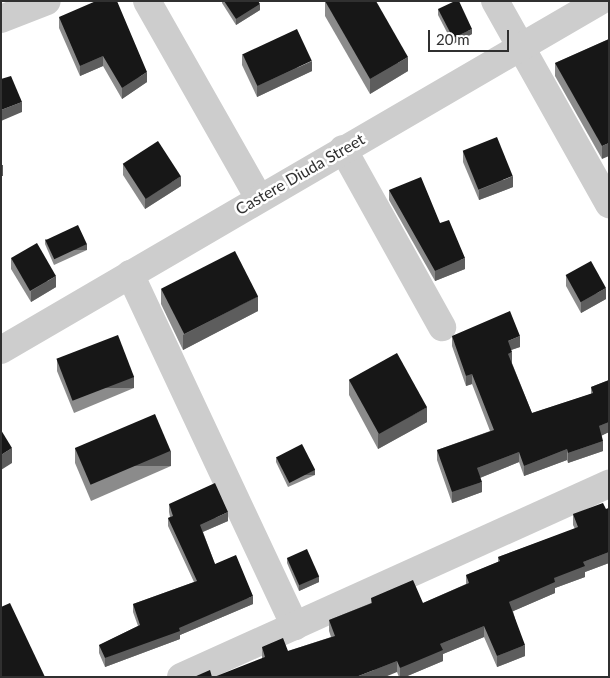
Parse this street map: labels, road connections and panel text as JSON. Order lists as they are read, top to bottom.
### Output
{
  "streets": {
    "street": ["Castere Diuda Street"]
  },
  "scale_bar": "20 m"
}
